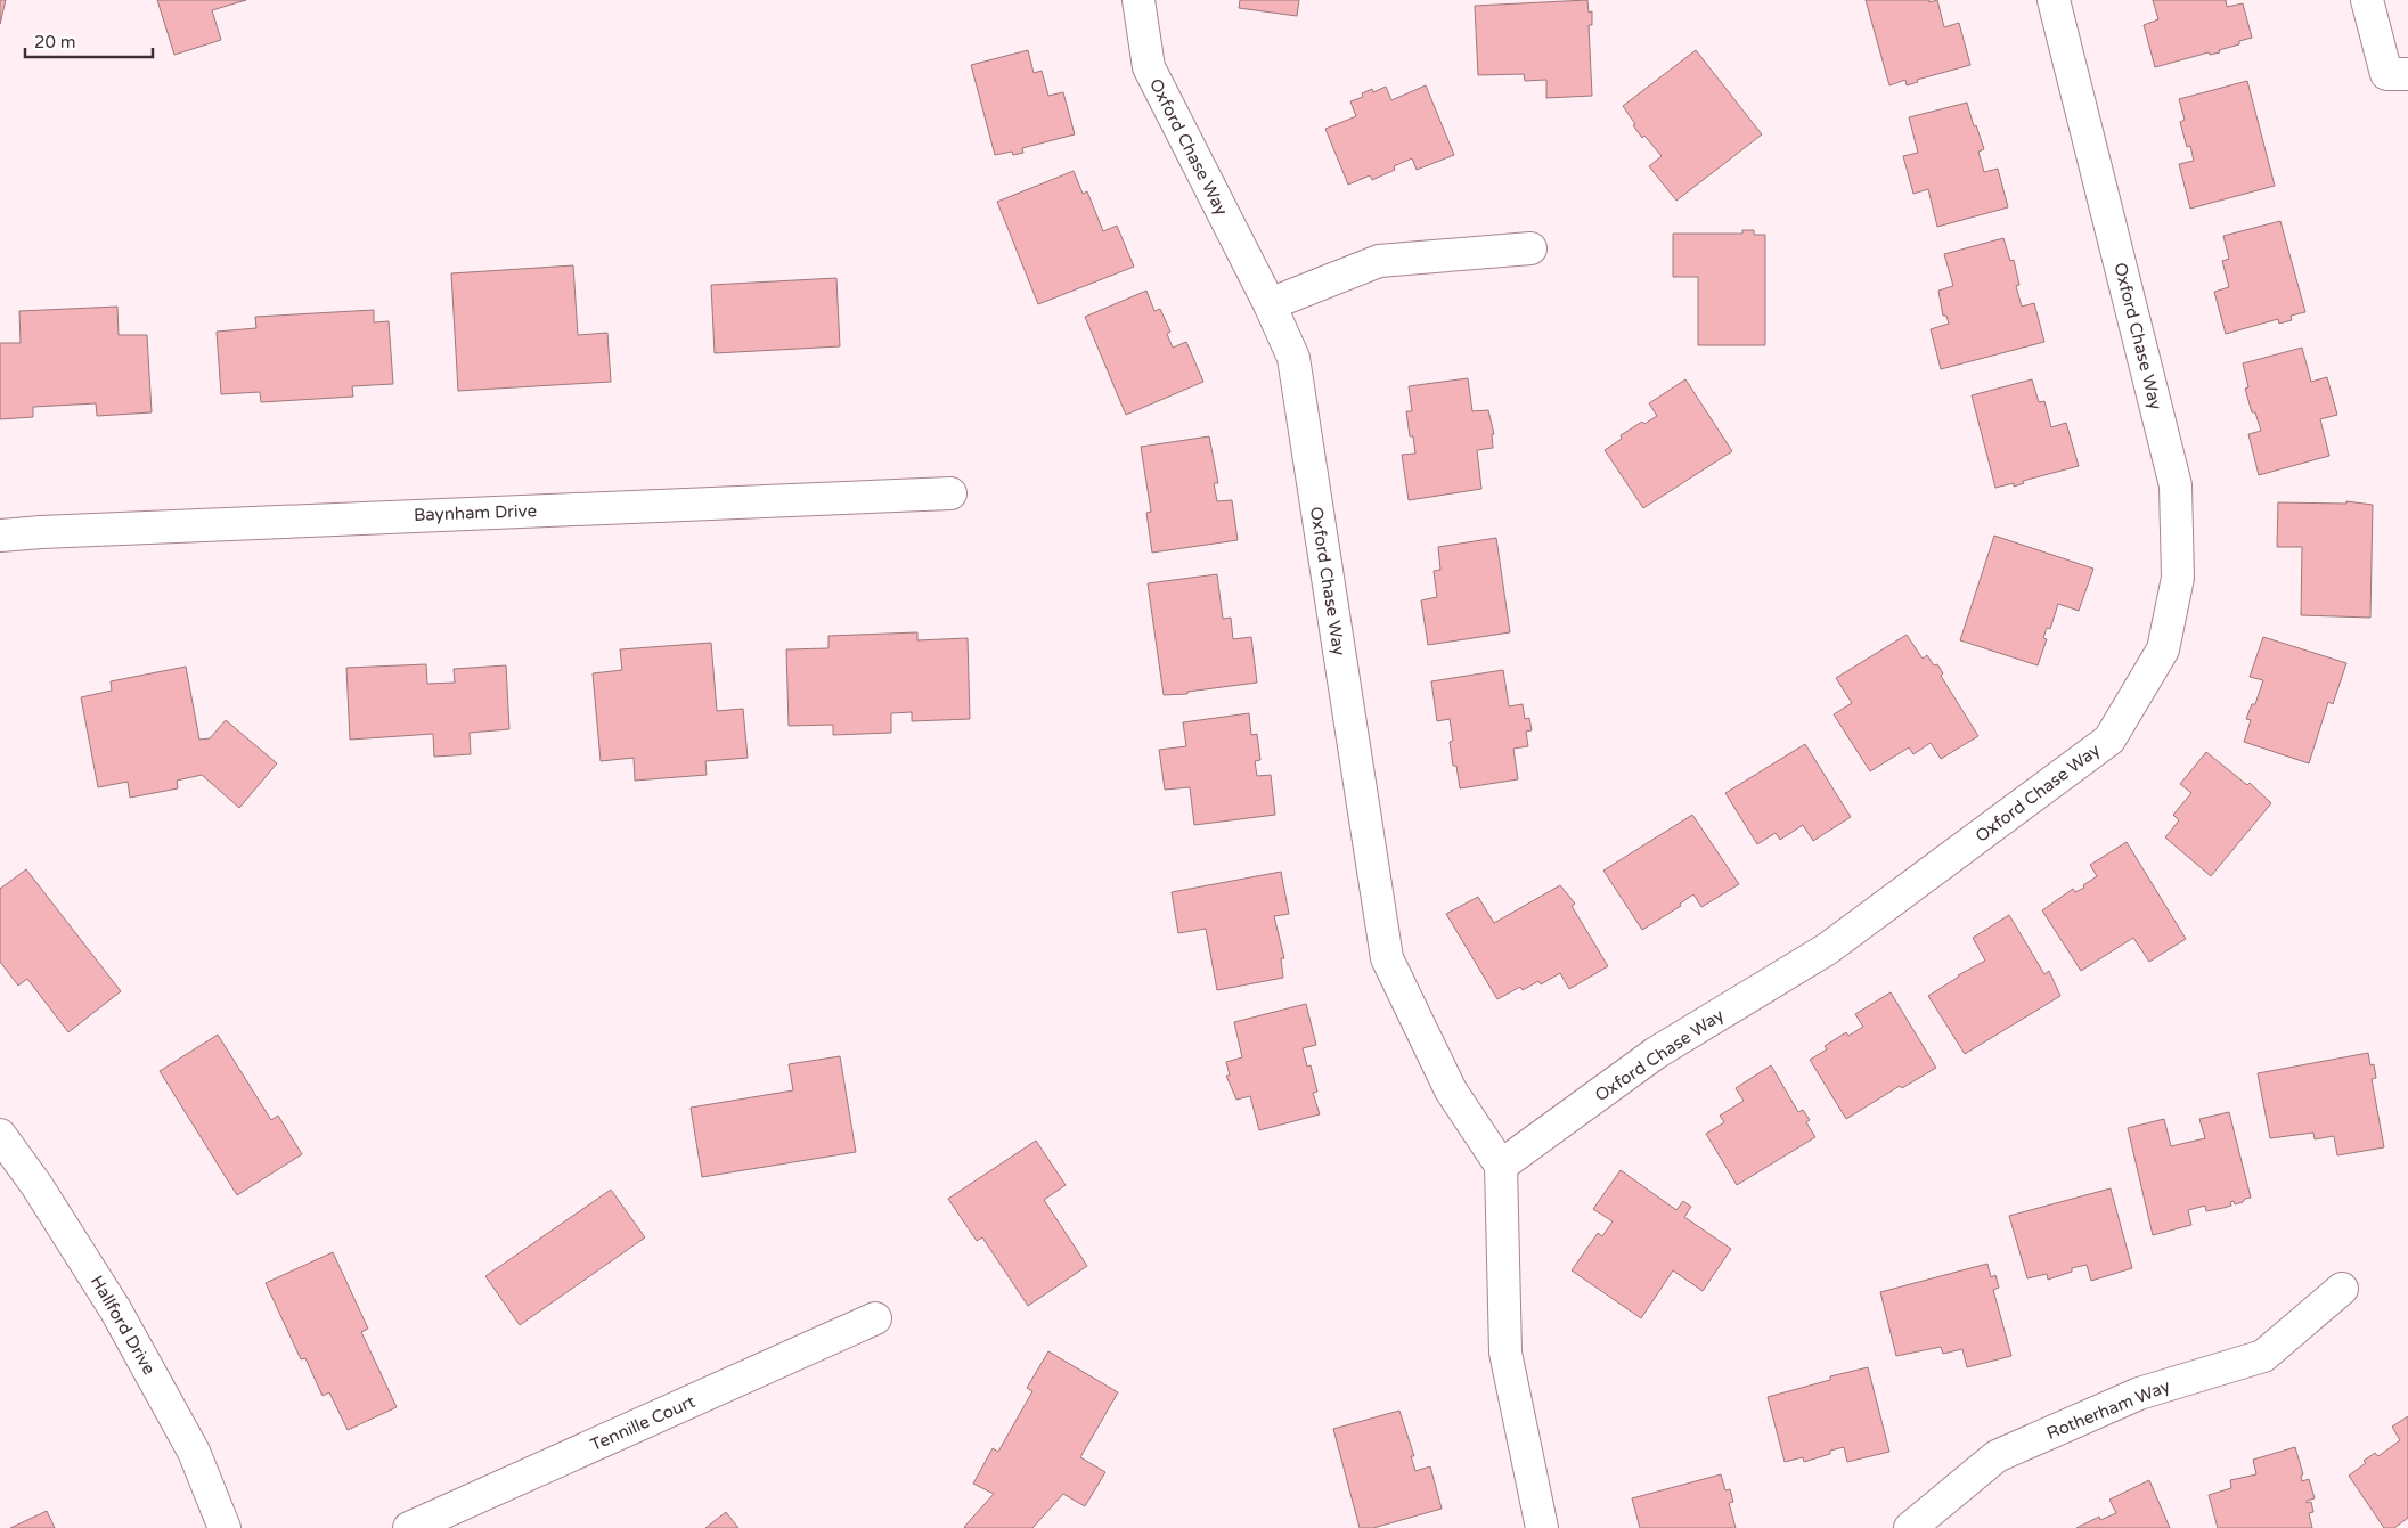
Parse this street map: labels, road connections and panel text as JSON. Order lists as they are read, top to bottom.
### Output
{
  "streets": {
    "street": [
      "Oxford Chase Way",
      "Baynham Drive",
      "Hallford Drive",
      "Rotherham Way",
      "Tennille Court"
    ]
  },
  "scale_bar": "20 m"
}
